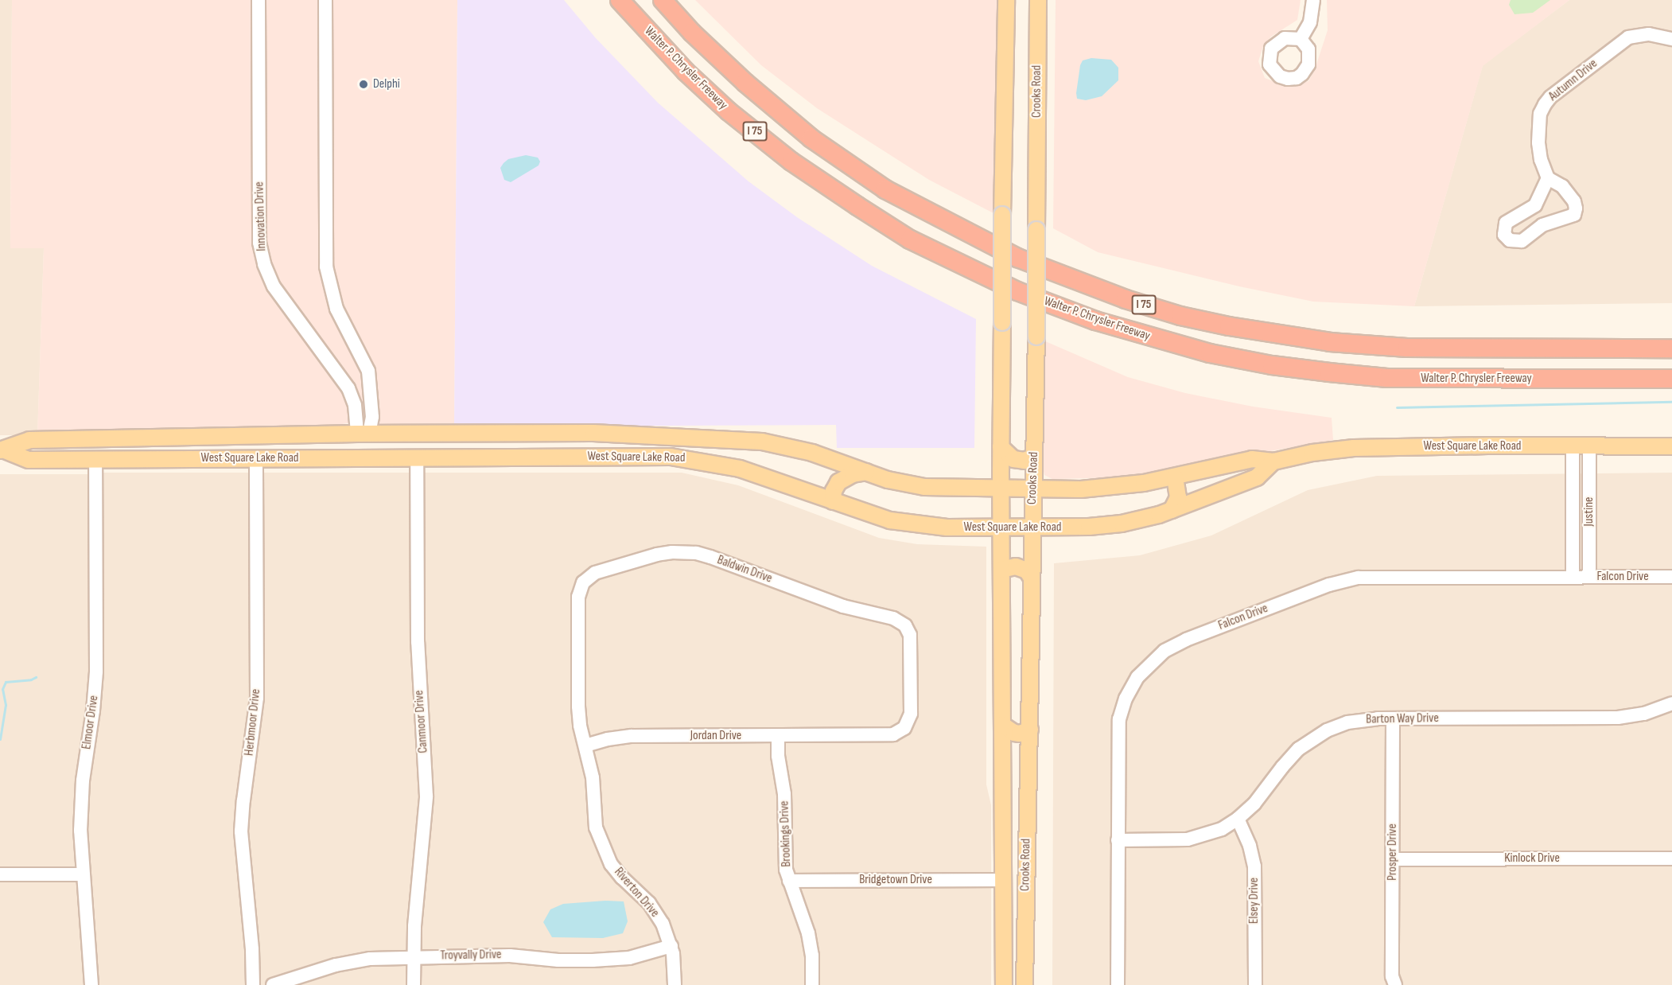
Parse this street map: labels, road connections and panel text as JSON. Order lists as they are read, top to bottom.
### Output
{
  "streets": {
    "highway": ["Walter P. Chrysler Freeway", "I 75"],
    "main road": ["Crooks Road", "West Square Lake Road"],
    "street": [
      "Autumn Drive",
      "Innovation Drive",
      "Justine",
      "Baldwin Drive",
      "Falcon Drive",
      "Barton Way Drive",
      "Canmoor Drive",
      "Elmoor Drive",
      "Herbmoor Drive",
      "Jordan Drive",
      "Brookings Drive",
      "Prosper Drive",
      "Kinlock Drive",
      "Bridgetown Drive",
      "Riverton Drive",
      "Elsey Drive",
      "Troyvally Drive"
    ]
  },
  "crossings": [
    ["Crooks Road", "West Square Lake Road"],
    ["Crooks Road", "Bridgetown Drive"],
    ["Innovation Drive", "West Square Lake Road"],
    ["West Square Lake Road", "Justine"],
    ["West Square Lake Road", "Canmoor Drive"],
    ["West Square Lake Road", "Elmoor Drive"],
    ["West Square Lake Road", "Herbmoor Drive"],
    ["Justine", "Falcon Drive"],
    ["Baldwin Drive", "Jordan Drive"],
    ["Baldwin Drive", "Riverton Drive"],
    ["Falcon Drive", "Barton Way Drive"],
    ["Barton Way Drive", "Prosper Drive"],
    ["Barton Way Drive", "Elsey Drive"],
    ["Canmoor Drive", "Troyvally Drive"],
    ["Jordan Drive", "Brookings Drive"],
    ["Jordan Drive", "Riverton Drive"],
    ["Brookings Drive", "Bridgetown Drive"],
    ["Prosper Drive", "Kinlock Drive"],
    ["Riverton Drive", "Troyvally Drive"]
  ],
  "places": ["Delphi"]
}
